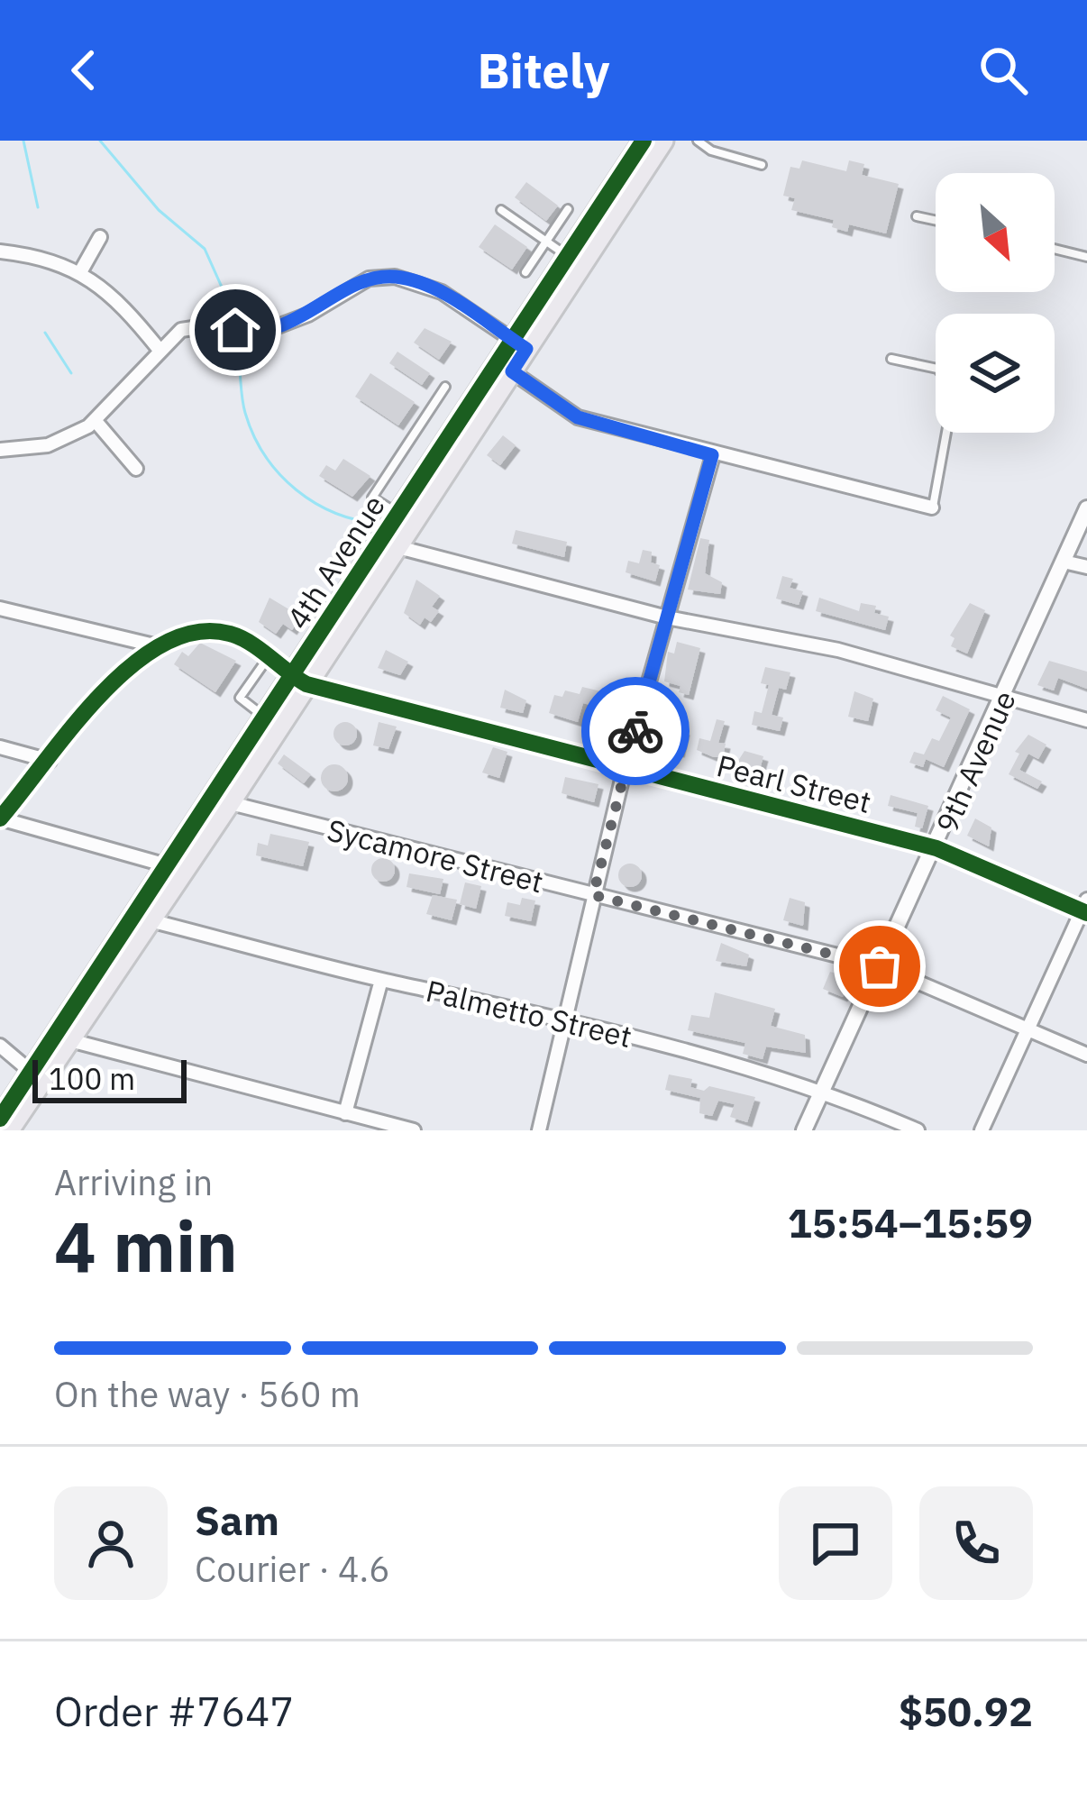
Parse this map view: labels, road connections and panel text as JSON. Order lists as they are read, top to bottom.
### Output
{
  "streets": {
    "main road": ["4th Avenue"],
    "street": [
      "9th Avenue",
      "Pearl Street",
      "Sycamore Street",
      "Palmetto Street"
    ]
  },
  "crossings": [
    ["4th Avenue", "Pearl Street"],
    ["4th Avenue", "Sycamore Street"],
    ["4th Avenue", "Palmetto Street"],
    ["9th Avenue", "Pearl Street"],
    ["9th Avenue", "Sycamore Street"],
    ["9th Avenue", "Palmetto Street"]
  ],
  "scale_bar": "100 m",
  "north": "bottom right",
  "page": {
    "header": "Bitely",
    "scale": "100 m",
    "heading": ["4 min", "Arriving in", "15:54–15:59"],
    "panel": [
      "Sam",
      "Courier · 4.6",
      "Order #7647",
      "$50.92"
    ],
    "bar": "On the way · 560 m"
  }
}
